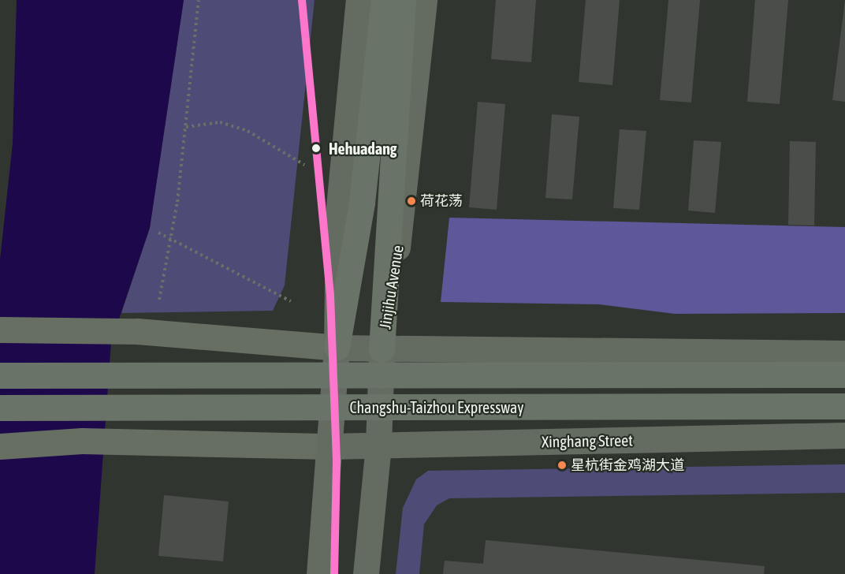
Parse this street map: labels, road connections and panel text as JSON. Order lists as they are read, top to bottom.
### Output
{
  "streets": {
    "highway": ["Changshu-Taizhou Expressway"],
    "main road": ["Jinjihu Avenue", "Xinghang Street"]
  },
  "crossings": [
    ["Jinjihu Avenue", "Xinghang Street"]
  ],
  "places": ["Hehuadang", "荷花荡", "星杭街金鸡湖大道"]
}
